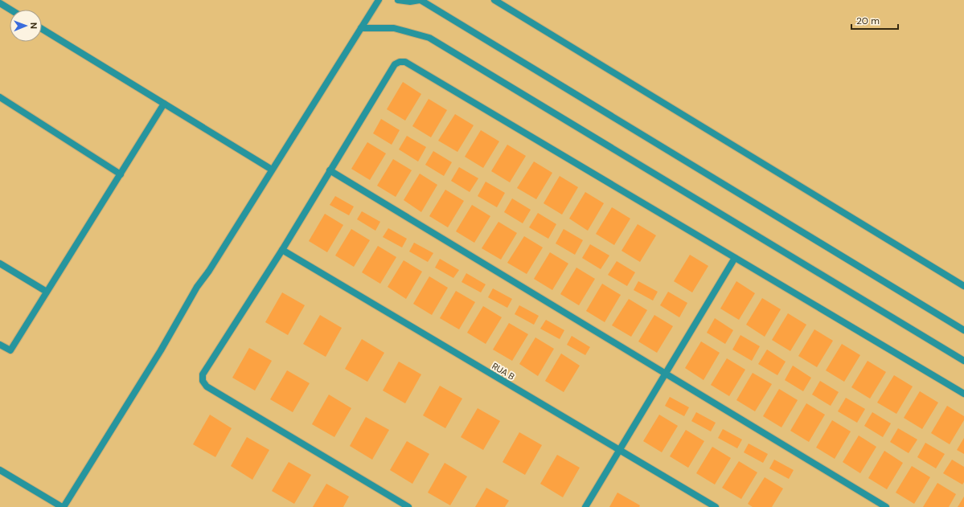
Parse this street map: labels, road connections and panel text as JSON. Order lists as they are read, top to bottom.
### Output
{
  "streets": {
    "street": ["RUA B"]
  },
  "scale_bar": "20 m",
  "north": "right"
}
